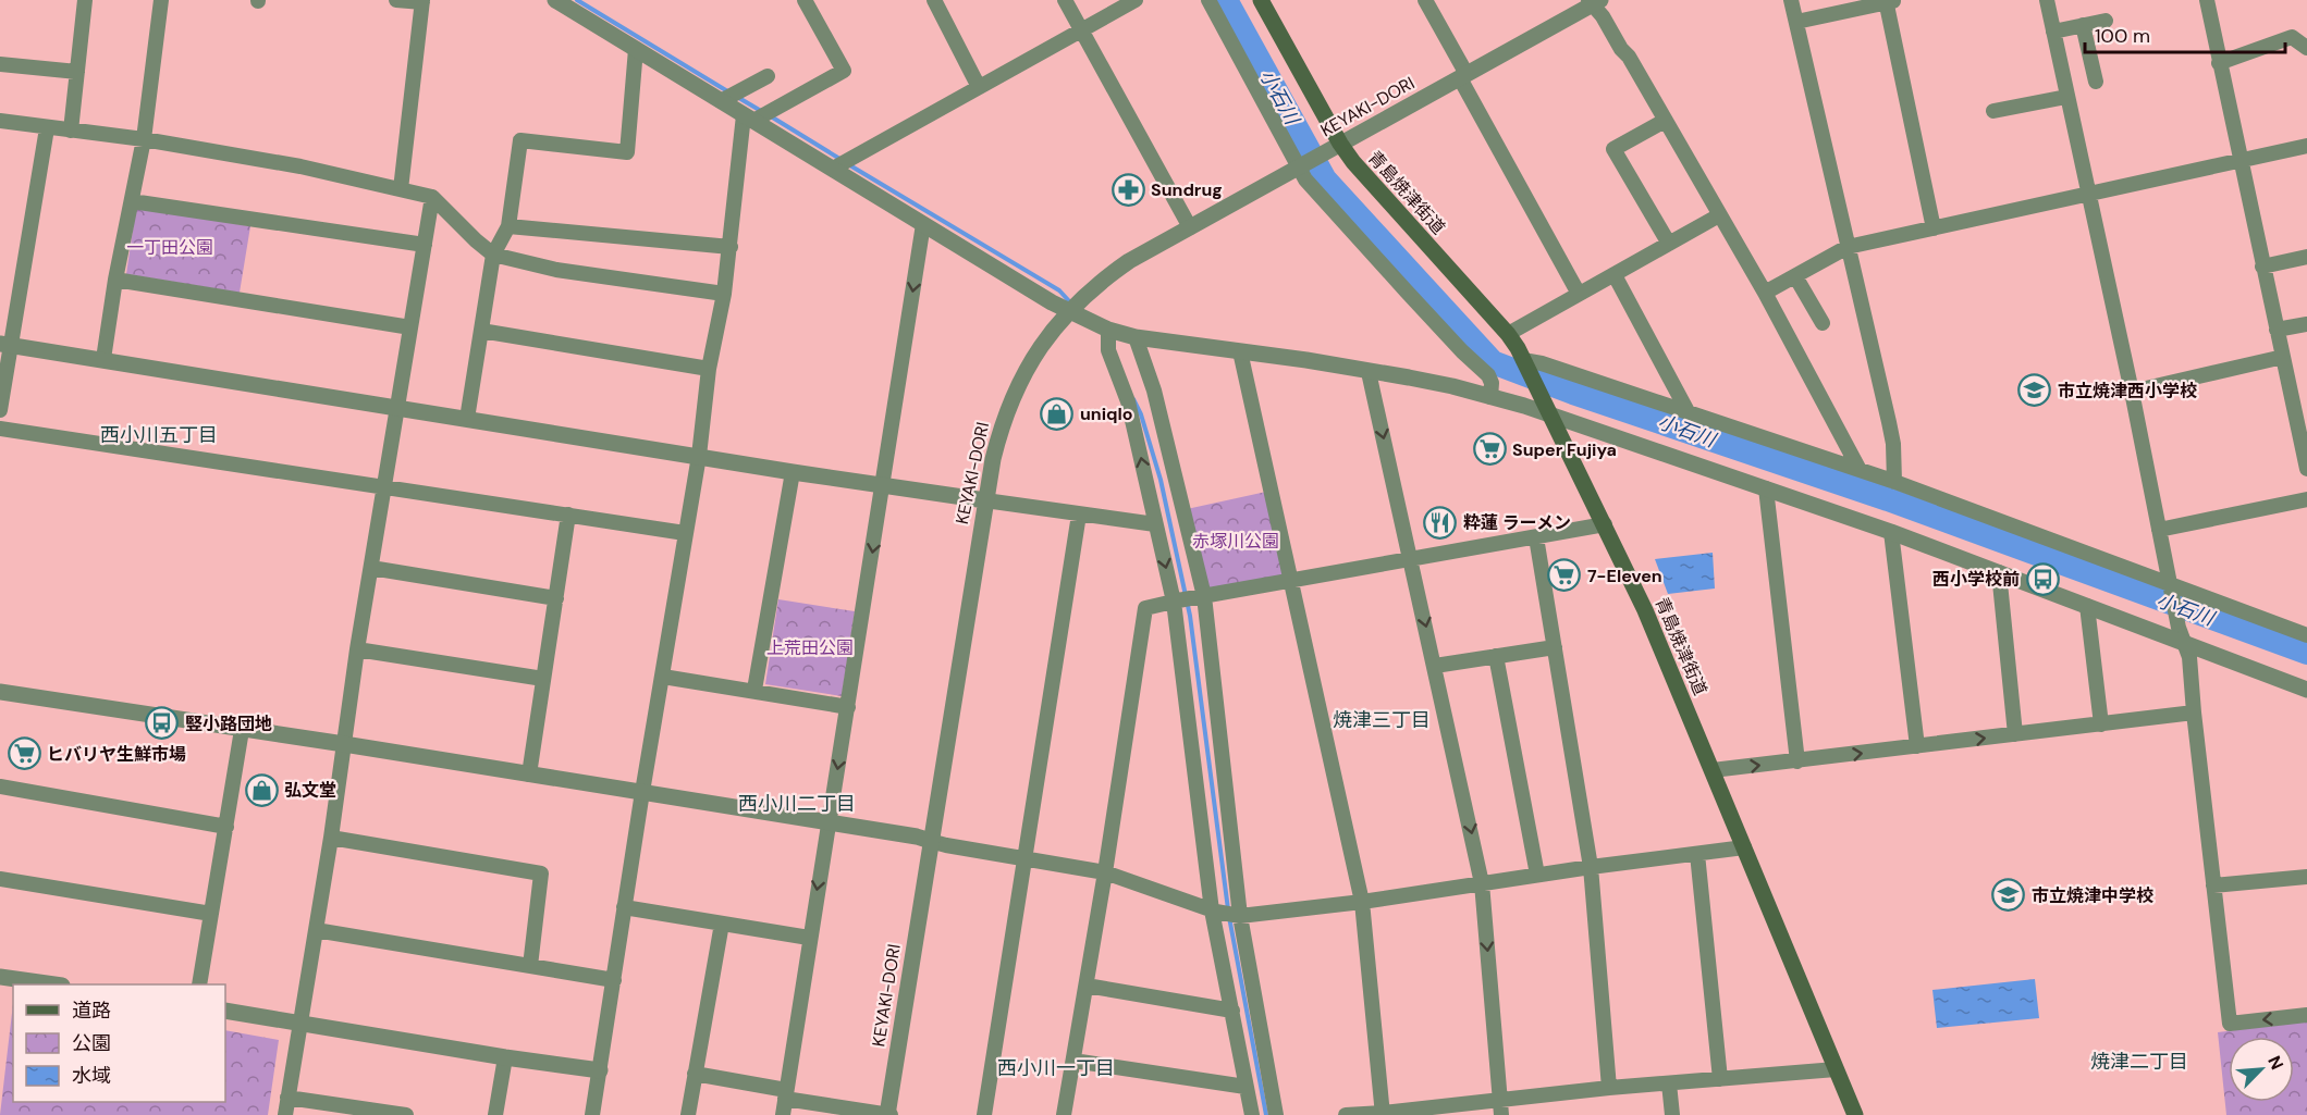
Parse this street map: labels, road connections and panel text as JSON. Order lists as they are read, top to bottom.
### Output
{
  "streets": {
    "main road": ["青島焼津街道"],
    "street": ["KEYAKI-DORI"]
  },
  "crossings": [
    ["KEYAKI-DORI", "青島焼津街道"]
  ],
  "districts": [
    "西小川五丁目",
    "焼津三丁目",
    "西小川二丁目",
    "焼津二丁目",
    "西小川一丁目"
  ],
  "water": ["小石川"],
  "parks": ["一丁田公園", "赤塚川公園", "上荒田公園"],
  "places": {
    "pharmacy": ["Sundrug"],
    "school or university": ["市立焼津西小学校", "市立焼津中学校"],
    "shop": ["uniqlo", "弘文堂"],
    "supermarket": ["Super Fujiya", "7-Eleven", "ヒバリヤ生鮮市場"],
    "restaurant": ["粋蓮 ラーメン"],
    "bus stop": ["西小学校前", "竪小路団地"]
  },
  "legend": ["道路", "公園", "水域"],
  "scale_bar": "100 m",
  "north": "top right"
}
